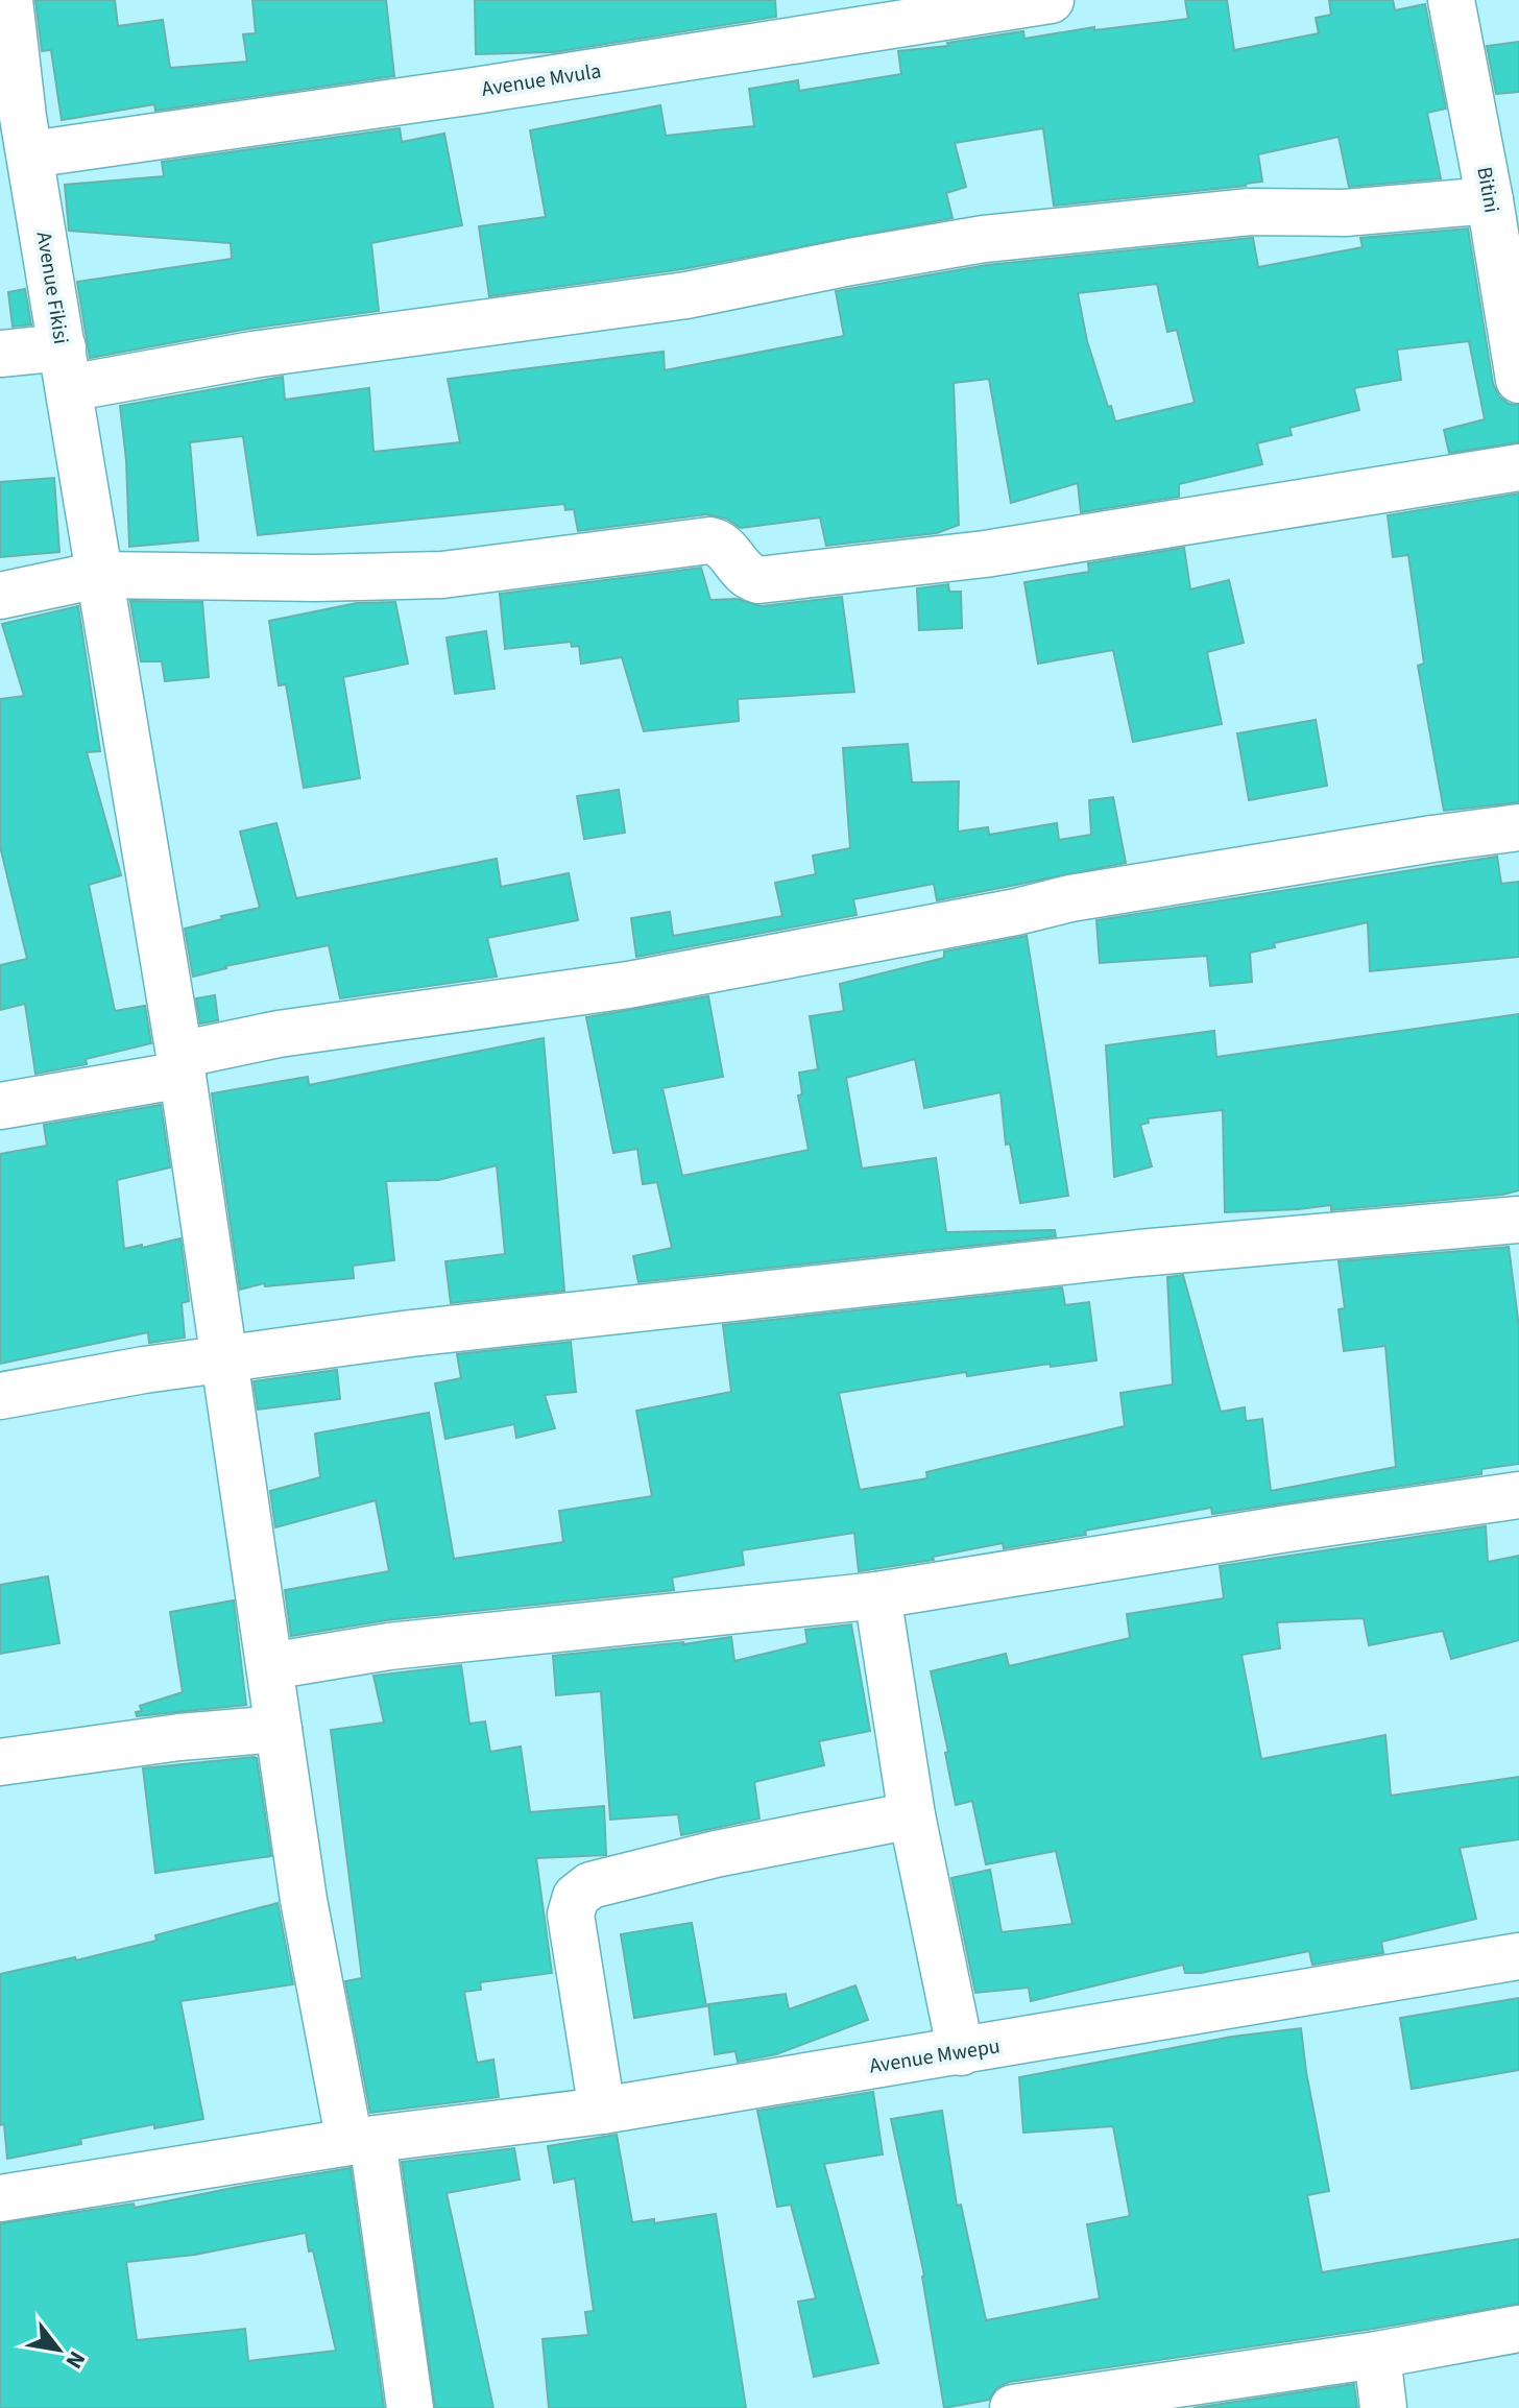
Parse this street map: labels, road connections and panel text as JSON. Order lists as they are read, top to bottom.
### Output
{
  "streets": {
    "street": [
      "Avenue Mvula",
      "Bitini",
      "Avenue Fikisi",
      "Avenue Mwepu"
    ]
  },
  "crossings": [
    ["Avenue Mvula", "Avenue Fikisi"],
    ["Avenue Fikisi", "Avenue Mwepu"]
  ],
  "north": "bottom right"
}
